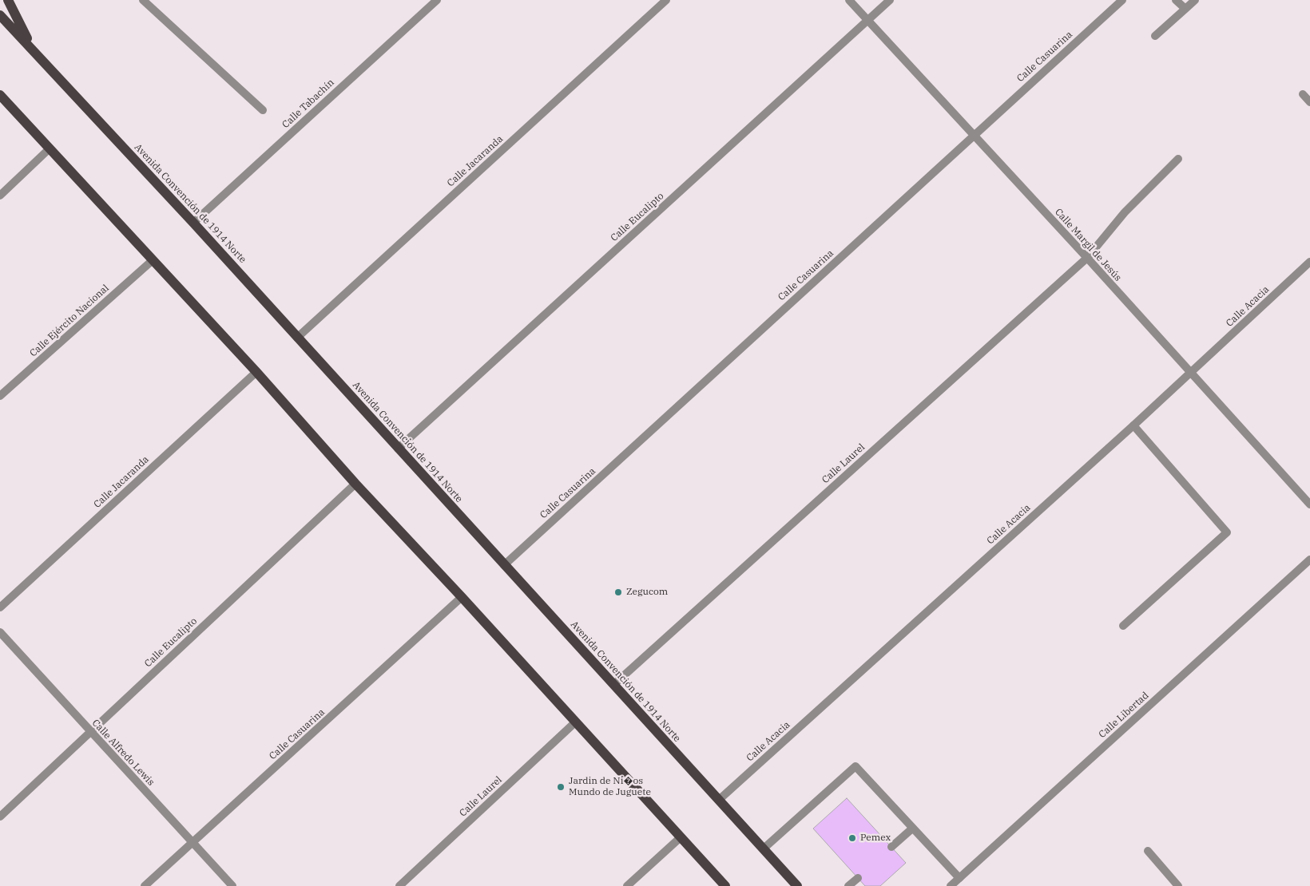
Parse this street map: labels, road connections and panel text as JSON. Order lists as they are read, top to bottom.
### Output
{
  "streets": {
    "main road": ["Avenida Convención de 1914 Norte"],
    "street": [
      "Calle Casuarina",
      "Calle Tabachín",
      "Calle Jacaranda",
      "Calle Eucalipto",
      "Calle Margil de Jesús",
      "Calle Acacia",
      "Calle Ejército Nacional",
      "Calle Laurel",
      "Calle Libertad",
      "Calle Alfredo Lewis"
    ]
  },
  "crossings": [
    ["Calle Casuarina", "Avenida Convención de 1914 Norte"],
    ["Calle Casuarina", "Calle Margil de Jesús"],
    ["Calle Casuarina", "Calle Alfredo Lewis"],
    ["Calle Tabachín", "Avenida Convención de 1914 Norte"],
    ["Calle Jacaranda", "Avenida Convención de 1914 Norte"],
    ["Avenida Convención de 1914 Norte", "Calle Eucalipto"],
    ["Avenida Convención de 1914 Norte", "Calle Acacia"],
    ["Avenida Convención de 1914 Norte", "Calle Laurel"],
    ["Calle Eucalipto", "Calle Margil de Jesús"],
    ["Calle Eucalipto", "Calle Alfredo Lewis"],
    ["Calle Margil de Jesús", "Calle Acacia"],
    ["Calle Margil de Jesús", "Calle Laurel"]
  ],
  "places": ["Zegucom", "Jardin de Ni�os Mundo de Juguete", "Pemex"]
}
